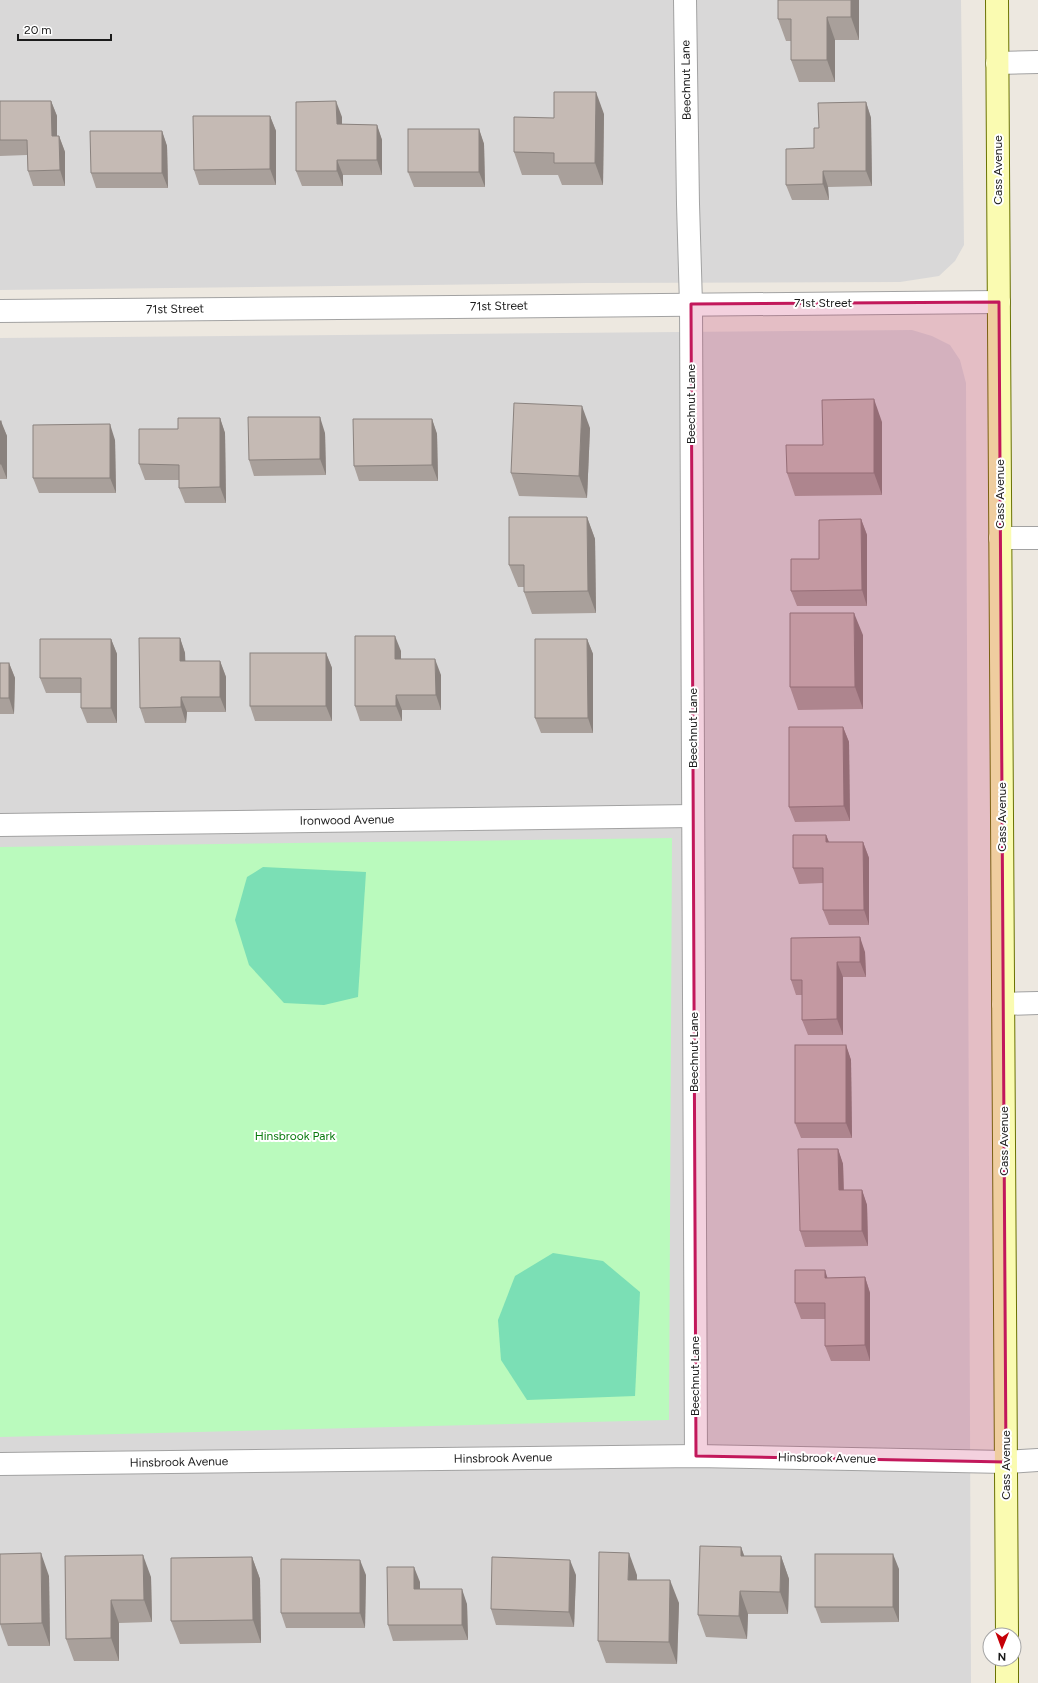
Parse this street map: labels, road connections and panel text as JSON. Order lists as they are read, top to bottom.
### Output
{
  "streets": {
    "main road": ["Cass Avenue"],
    "street": [
      "Beechnut Lane",
      "71st Street",
      "Ironwood Avenue",
      "Hinsbrook Avenue"
    ]
  },
  "crossings": [
    ["Beechnut Lane", "71st Street"],
    ["Beechnut Lane", "Ironwood Avenue"],
    ["Beechnut Lane", "Hinsbrook Avenue"],
    ["Cass Avenue", "71st Street"],
    ["Cass Avenue", "Hinsbrook Avenue"]
  ],
  "parks": ["Hinsbrook Park"],
  "scale_bar": "20 m",
  "north": "bottom"
}
